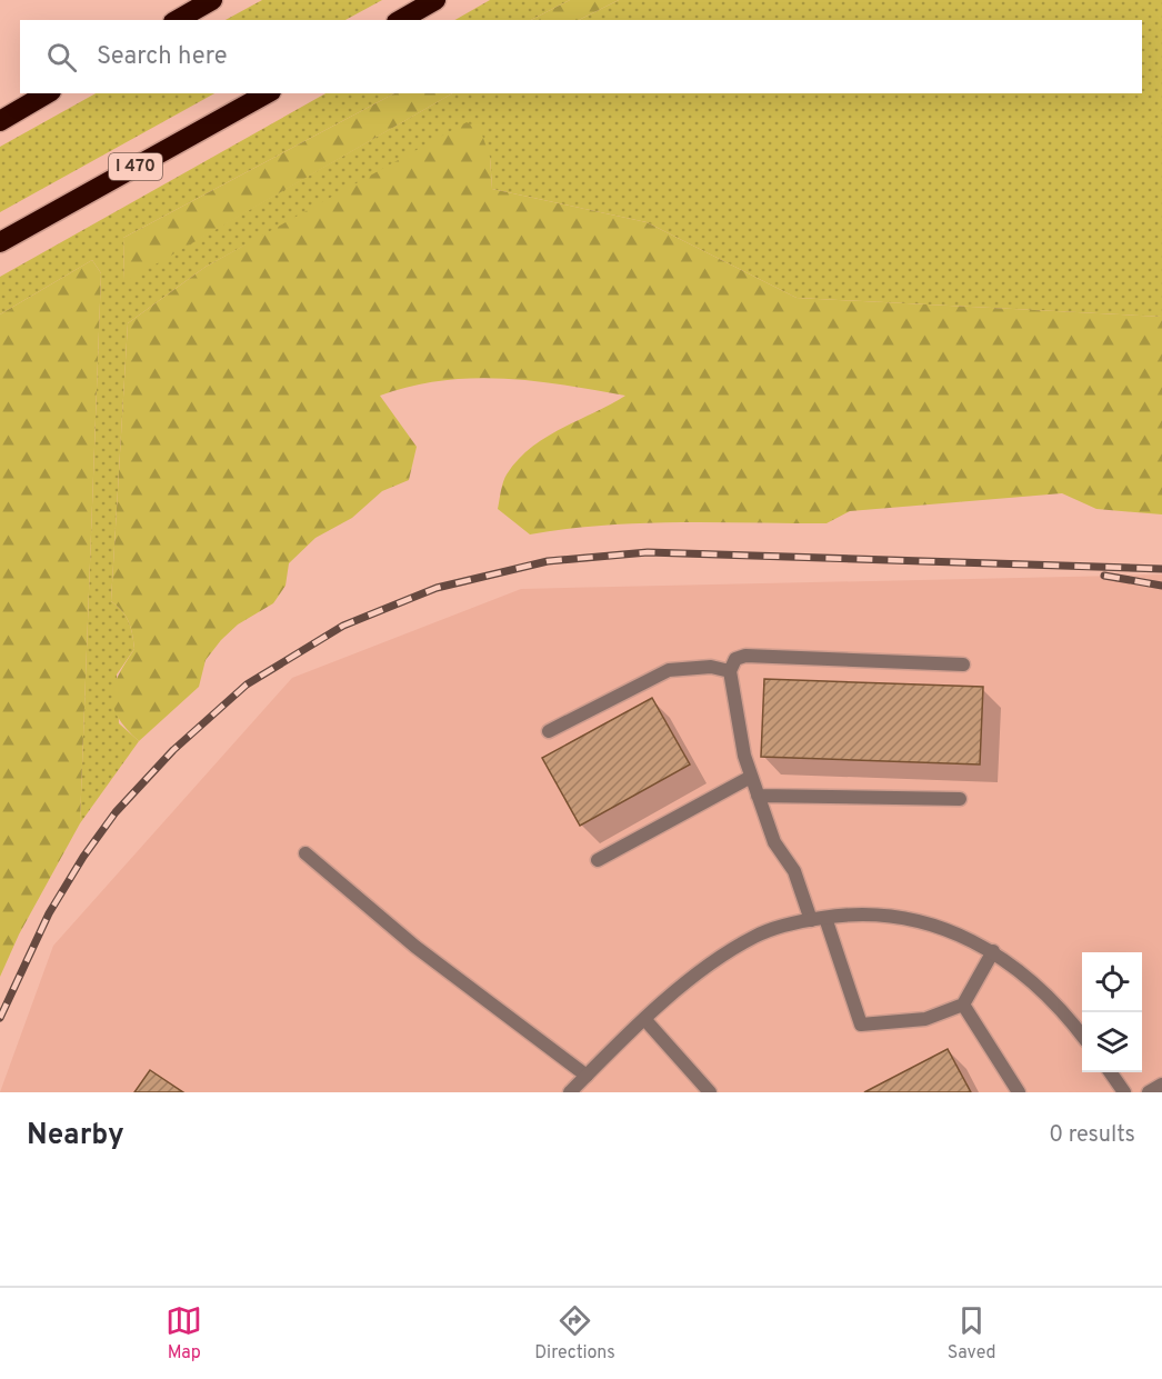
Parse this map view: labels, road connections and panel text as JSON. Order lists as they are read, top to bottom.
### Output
{
  "streets": {
    "highway": ["I 470"]
  },
  "page": {
    "search": "Search here",
    "heading": ["Nearby", "0 results"],
    "nav": ["Map", "Directions", "Saved"]
  }
}
